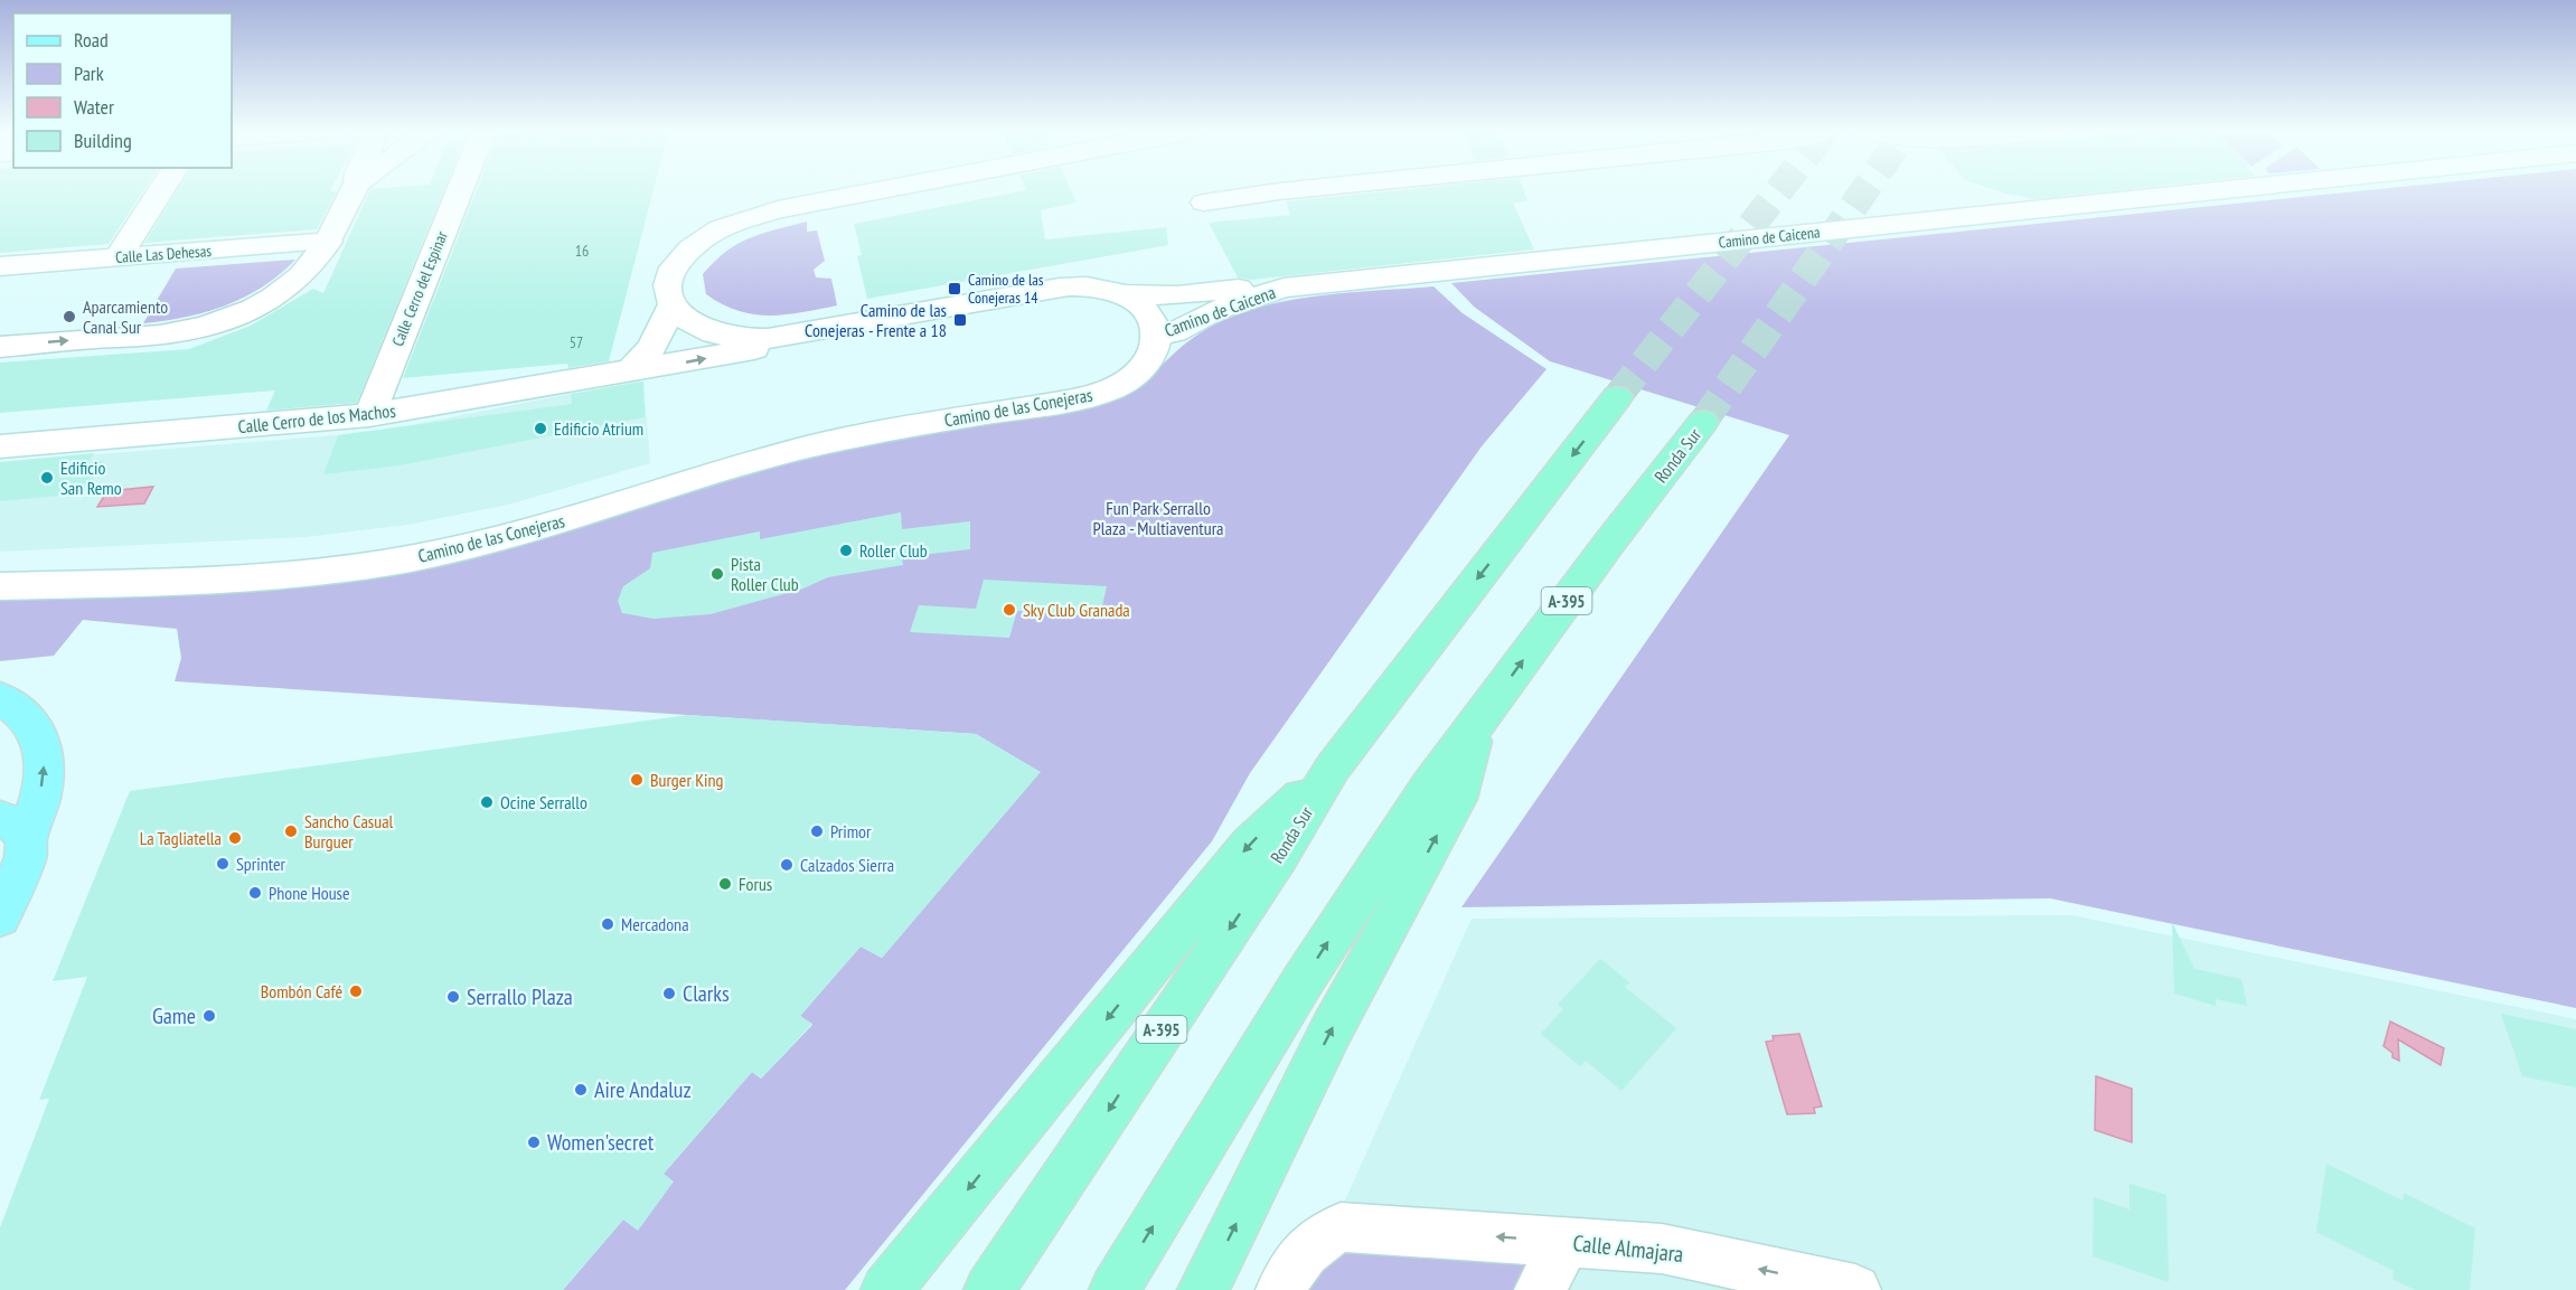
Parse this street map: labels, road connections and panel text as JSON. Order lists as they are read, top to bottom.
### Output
{
  "streets": {
    "highway": ["Ronda Sur", "A-395"],
    "street": [
      "Camino de Caicena",
      "Calle Las Dehesas",
      "Calle Cerro del Espinar",
      "Camino de las Conejeras",
      "Calle Cerro de los Machos",
      "Calle Almajara"
    ]
  },
  "crossings": [
    ["Camino de Caicena", "Camino de las Conejeras"]
  ],
  "one_way": ["Calle Almajara"],
  "parks": ["Fun Park Serrallo Plaza - Multiaventura"],
  "places": {
    "transit": ["Camino de las Conejeras 14", "Camino de las Conejeras - Frente a 18"],
    "other": [
      "Aparcamiento Canal Sur",
      "Edificio Atrium",
      "Edificio San Remo",
      "Roller Club",
      "Pista Roller Club",
      "Sky Club Granada",
      "Burger King",
      "Ocine Serrallo",
      "Sancho Casual Burguer",
      "Primor",
      "La Tagliatella",
      "Sprinter",
      "Calzados Sierra",
      "Forus",
      "Phone House",
      "Mercadona",
      "Bombón Café",
      "Clarks",
      "Serrallo Plaza",
      "Game",
      "Aire Andaluz",
      "Women'secret"
    ]
  },
  "house_numbers": ["16", "57"],
  "legend": [
    "Road",
    "Park",
    "Water",
    "Building"
  ]
}
